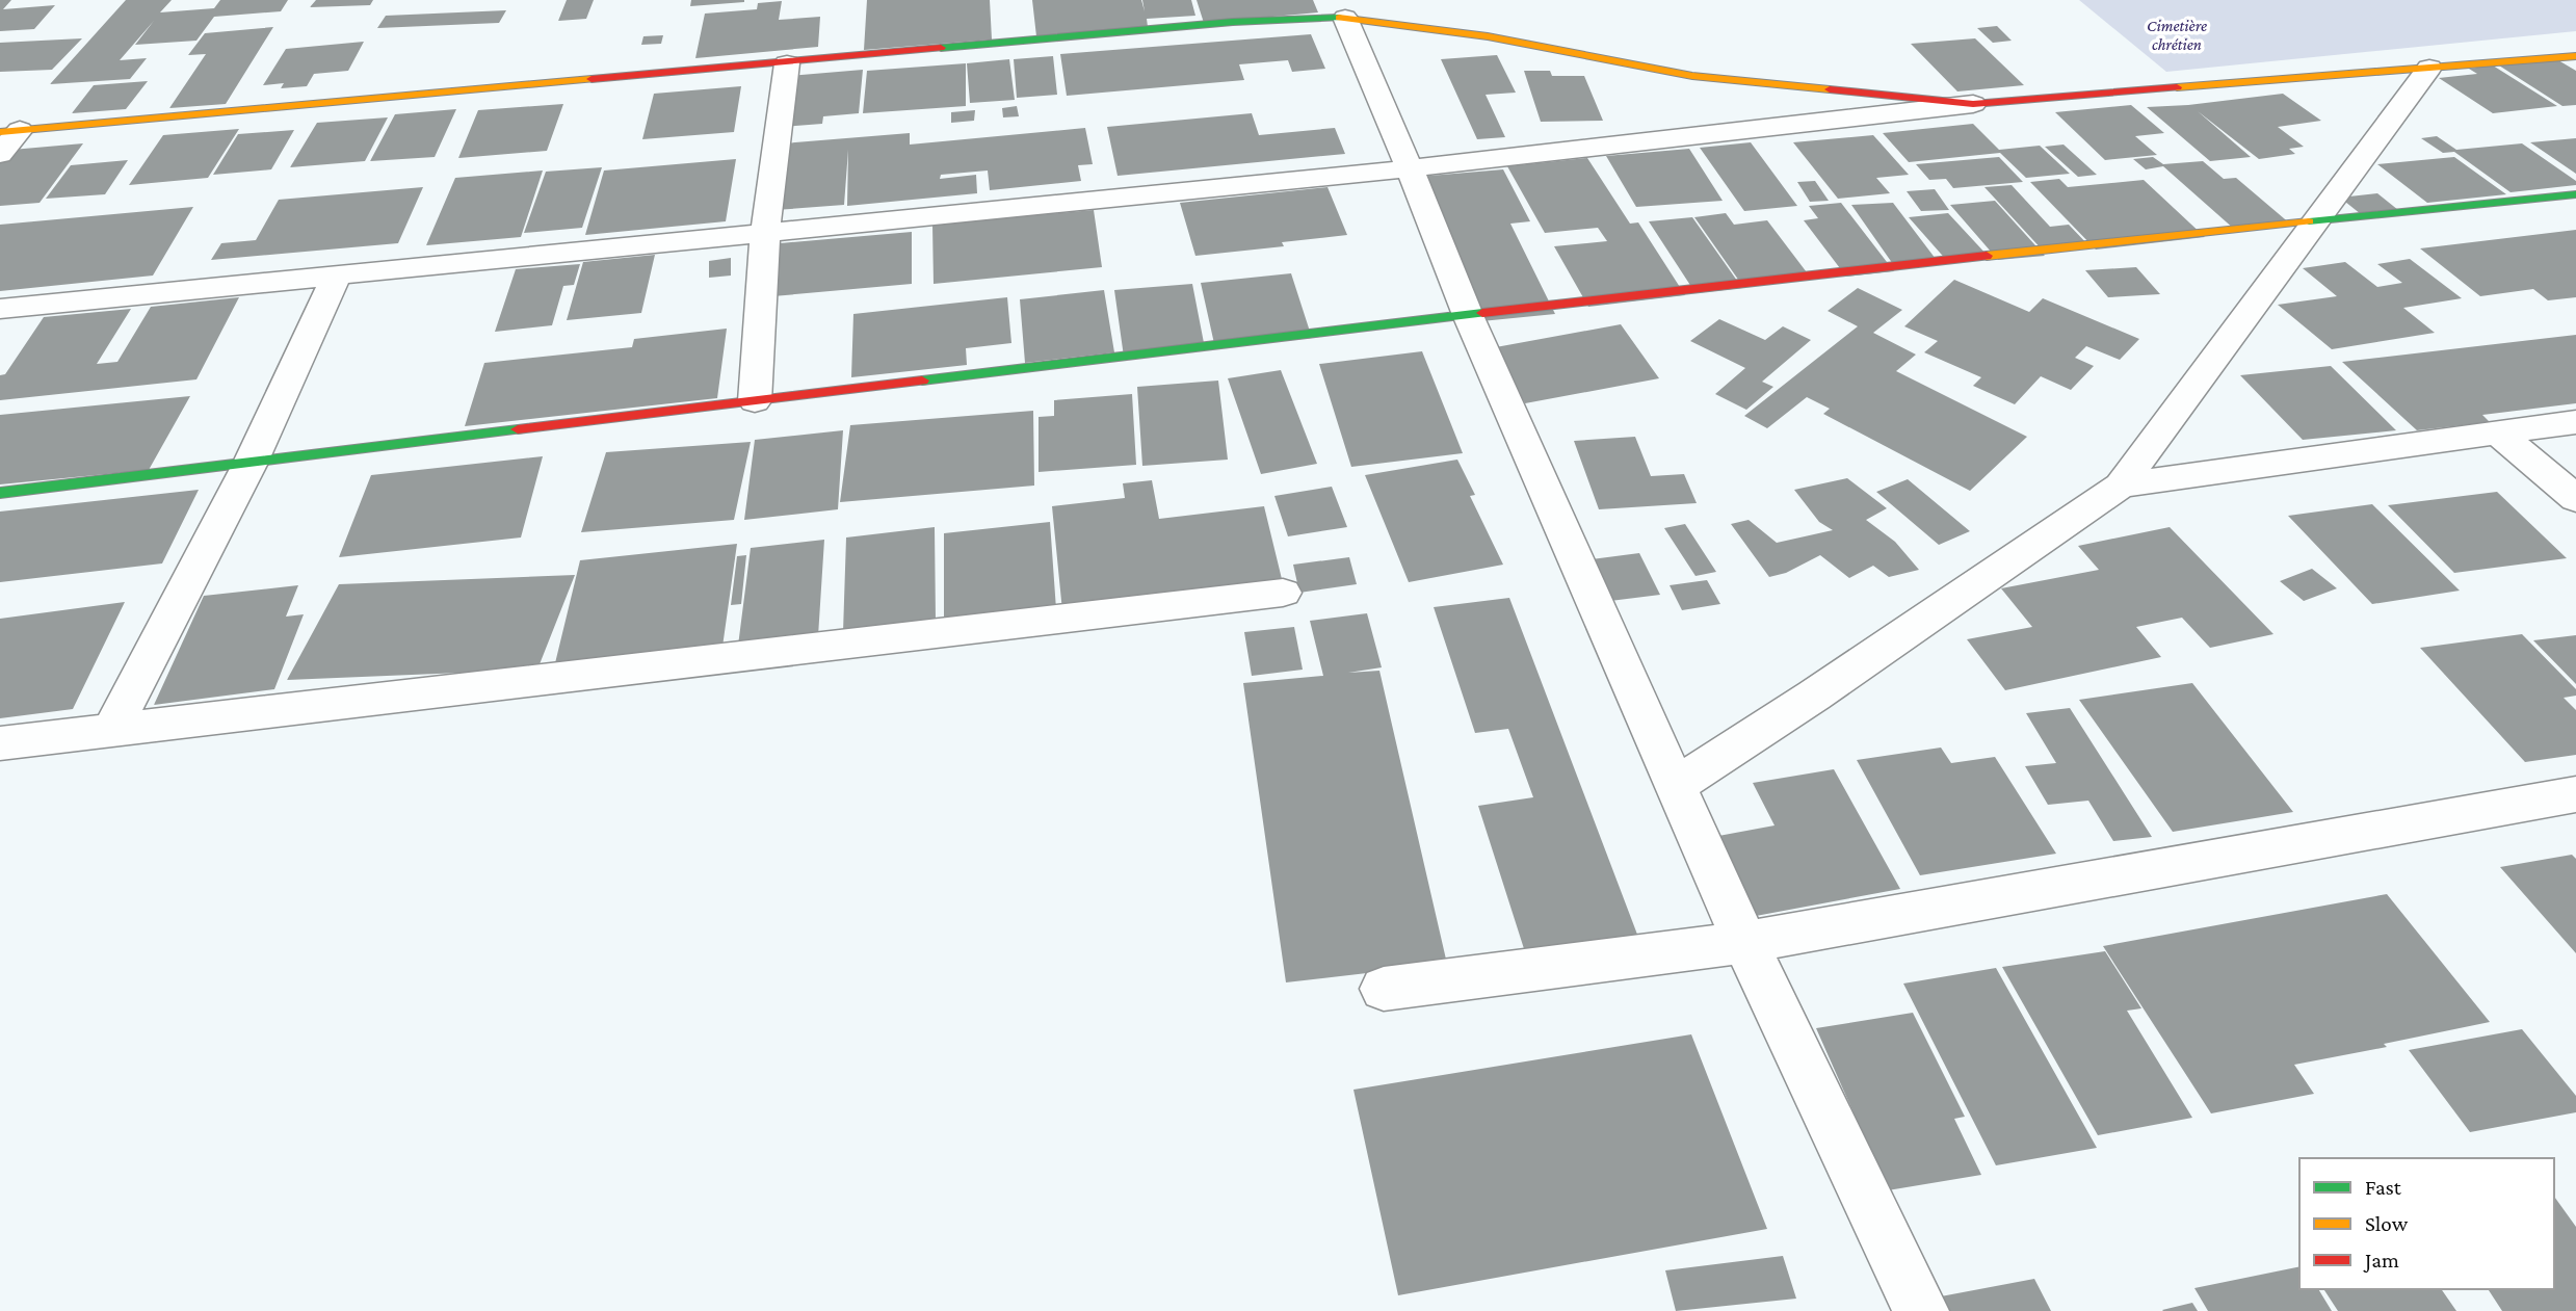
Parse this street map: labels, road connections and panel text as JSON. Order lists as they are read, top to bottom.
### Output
{
  "parks": ["Cimetière chrétien"],
  "legend": ["Fast", "Slow", "Jam"]
}
